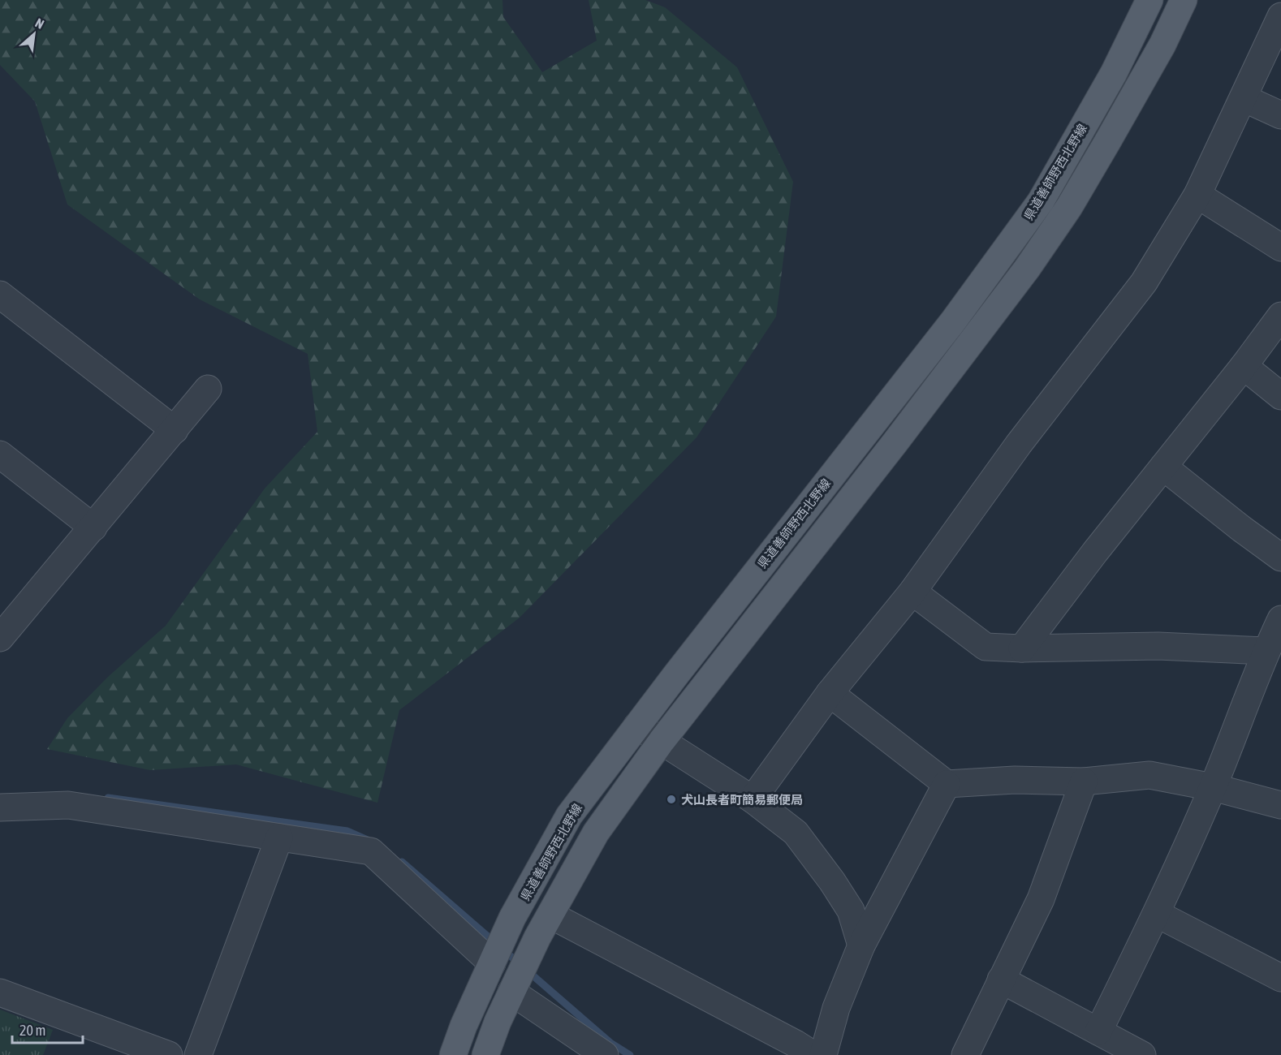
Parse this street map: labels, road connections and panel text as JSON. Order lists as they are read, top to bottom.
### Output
{
  "streets": {
    "main road": ["県道善師野西北野線"]
  },
  "places": ["犬山長者町簡易郵便局"],
  "scale_bar": "20 m",
  "north": "top right"
}
